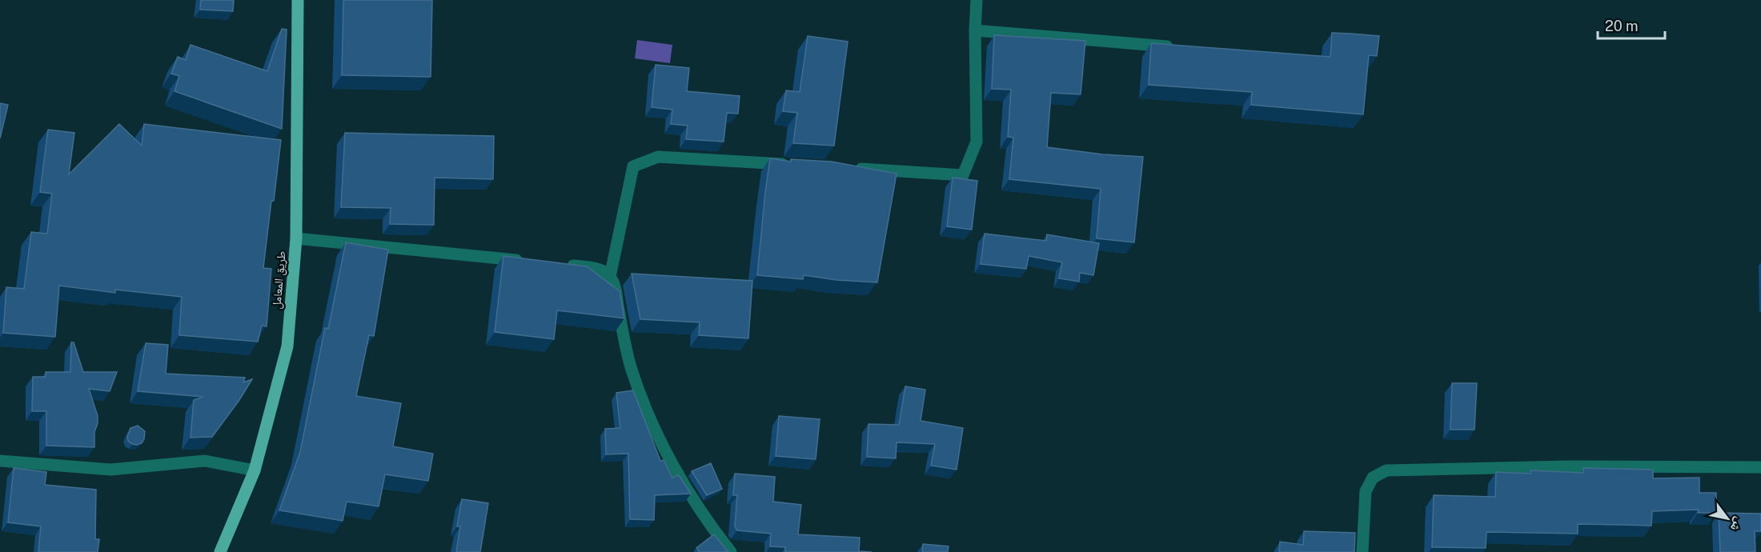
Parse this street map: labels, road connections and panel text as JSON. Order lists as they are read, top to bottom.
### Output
{
  "streets": {
    "main road": ["طريق المعامل"]
  },
  "scale_bar": "20 m",
  "north": "bottom right"
}
